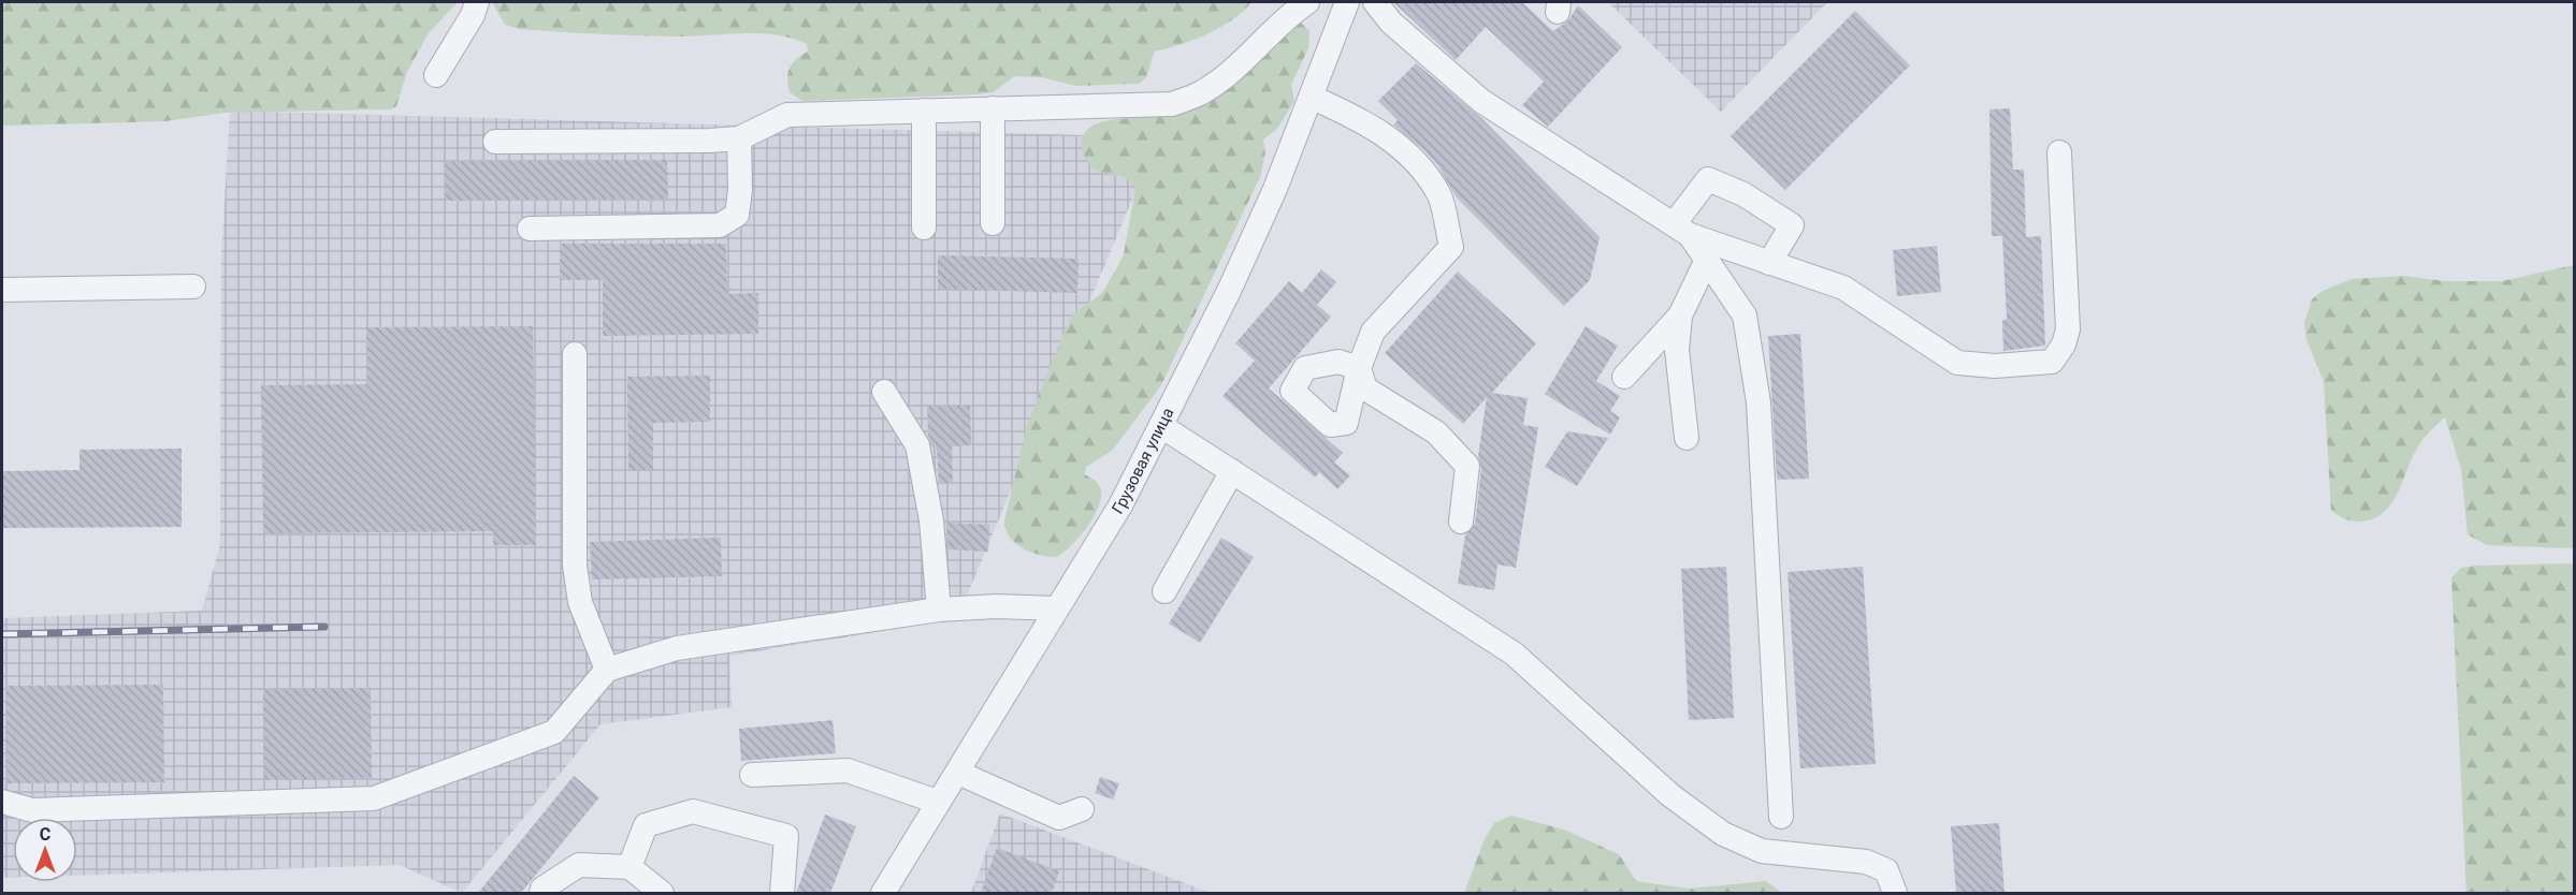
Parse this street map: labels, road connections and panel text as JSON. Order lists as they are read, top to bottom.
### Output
{
  "streets": {
    "street": ["Грузовая улица"]
  },
  "north": "top"
}
